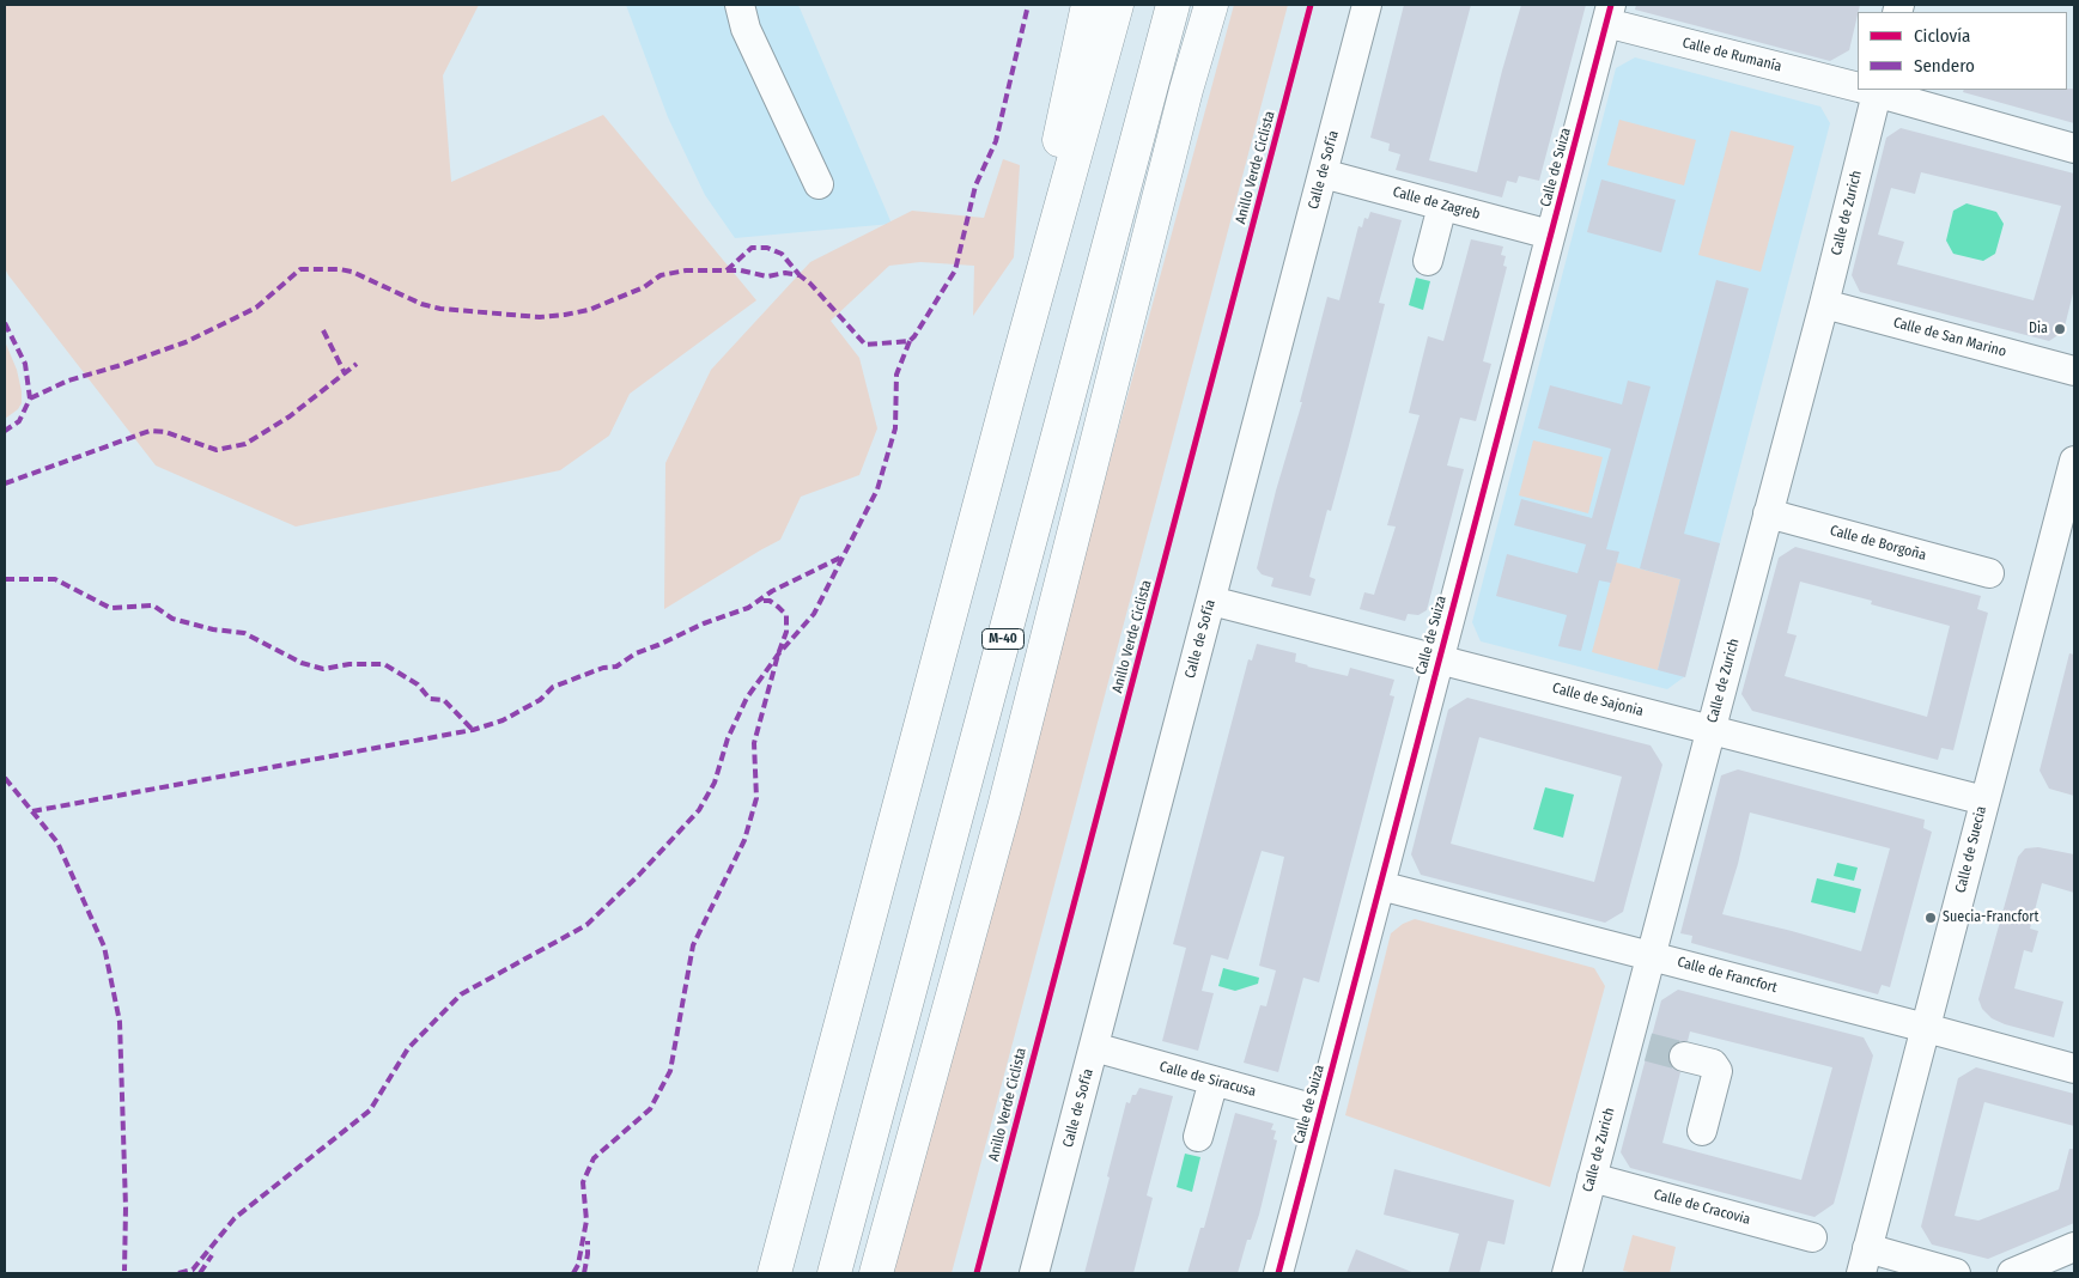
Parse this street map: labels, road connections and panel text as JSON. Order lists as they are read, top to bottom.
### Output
{
  "streets": {
    "highway": ["M-40"],
    "street": [
      "Calle de Rumanía",
      "Calle de Suiza",
      "Calle de Sofía",
      "Calle de Zagreb",
      "Calle de Zurich",
      "Calle de San Marino",
      "Calle de Borgoña",
      "Calle de Sajonia",
      "Calle de Suecia",
      "Calle de Francfort",
      "Calle de Siracusa",
      "Calle de Cracovia"
    ],
    "cycle path": ["Anillo Verde Ciclista"]
  },
  "crossings": [
    ["Calle de Rumanía", "Calle de Suiza"],
    ["Calle de Suiza", "Calle de Zagreb"],
    ["Calle de Suiza", "Calle de Sajonia"],
    ["Calle de Suiza", "Calle de Francfort"],
    ["Calle de Suiza", "Calle de Siracusa"],
    ["Calle de Sofía", "Calle de Zagreb"],
    ["Calle de Sofía", "Calle de Sajonia"],
    ["Calle de Sofía", "Calle de Siracusa"],
    ["Calle de Zurich", "Calle de San Marino"],
    ["Calle de Zurich", "Calle de Borgoña"],
    ["Calle de Zurich", "Calle de Sajonia"],
    ["Calle de Zurich", "Calle de Francfort"],
    ["Calle de Zurich", "Calle de Cracovia"],
    ["Calle de Sajonia", "Calle de Suecia"],
    ["Calle de Suecia", "Calle de Francfort"]
  ],
  "places": ["Dia", "Suecia-Francfort"],
  "legend": ["Ciclovía", "Sendero"]
}
